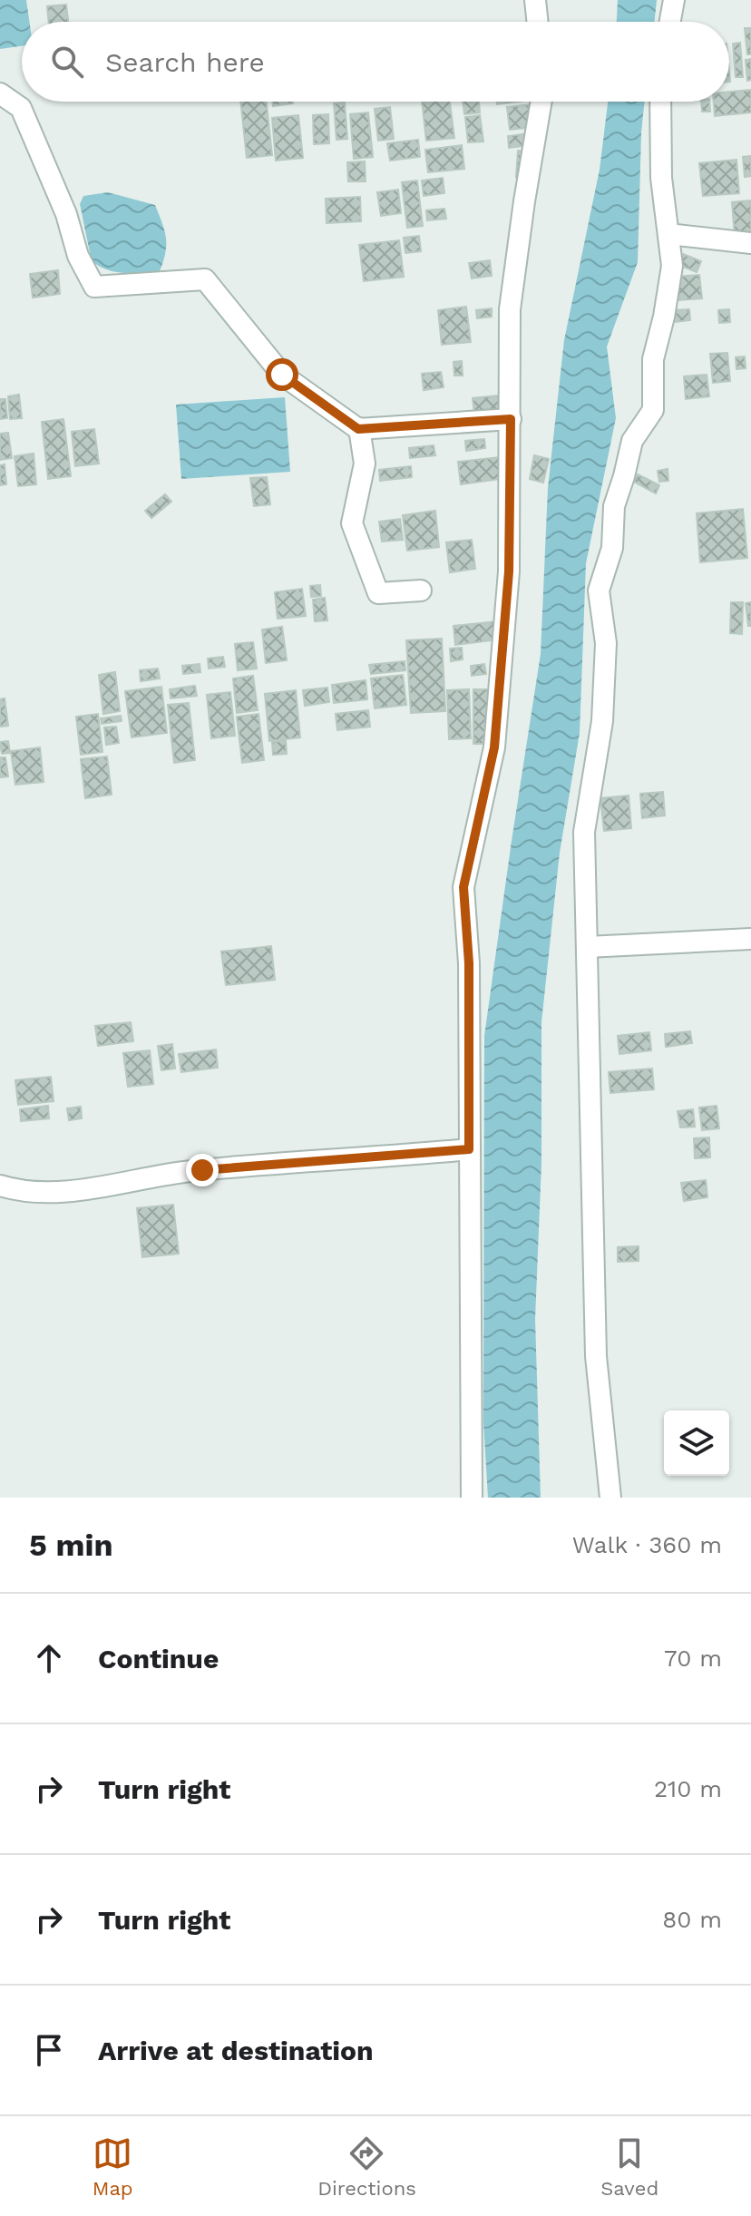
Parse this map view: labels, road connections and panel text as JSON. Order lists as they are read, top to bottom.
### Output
{
  "page": {
    "search": "Search here",
    "heading": ["5 min", "Walk · 360 m"],
    "list": [
      ["Continue", "70 m"],
      ["Turn right", "210 m"],
      ["Turn right", "80 m"],
      "Arrive at destination"
    ],
    "nav": ["Map", "Directions", "Saved"]
  }
}
